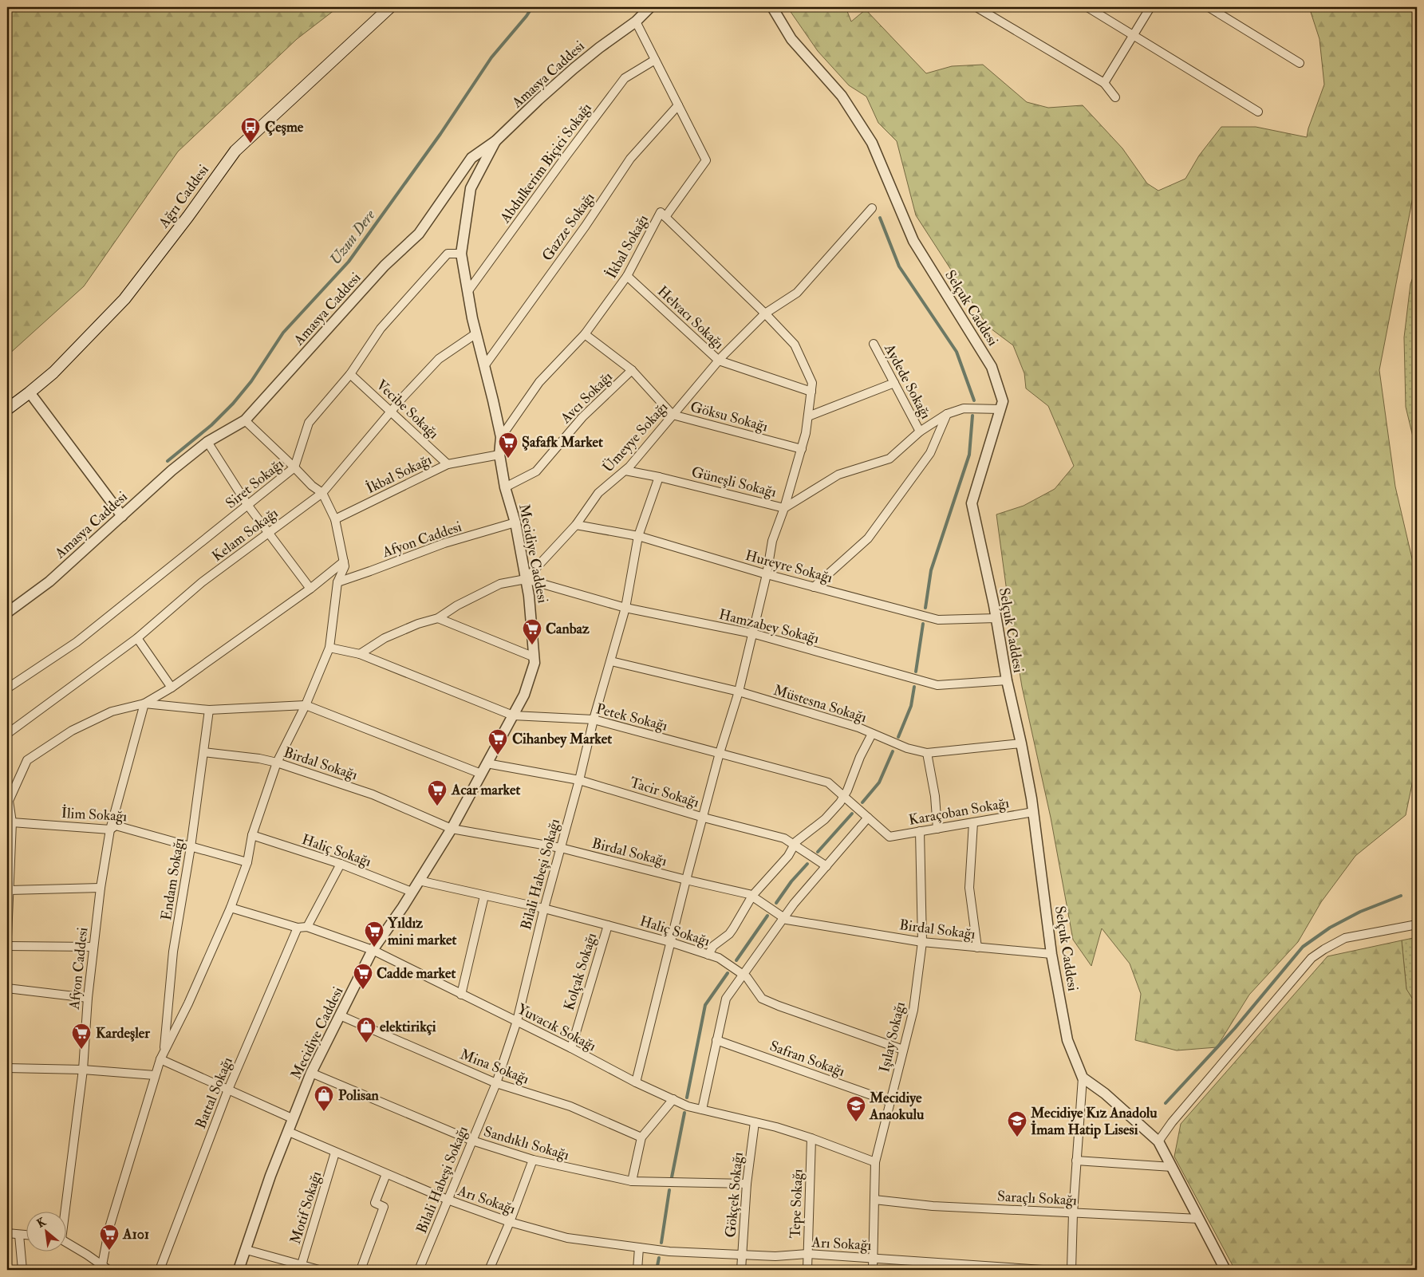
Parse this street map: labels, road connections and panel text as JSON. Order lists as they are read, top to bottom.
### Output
{
  "streets": {
    "main road": ["Ağrı Caddesi"],
    "street": [
      "Amasya Caddesi",
      "Abdulkerim Biçici Sokağı",
      "Gazze Sokağı",
      "İkbal Sokağı",
      "Selçuk Caddesi",
      "Helvacı Sokağı",
      "Aydede Sokağı",
      "Avcı Sokağı",
      "Vecibe Sokağı",
      "Göksu Sokağı",
      "Ümeyye Sokağı",
      "Güneşli Sokağı",
      "Siret Sokağı",
      "Kelam Sokağı",
      "Afyon Caddesi",
      "Mecidiye Caddesi",
      "Hureyre Sokağı",
      "Hamzabey Sokağı",
      "Müstesna Sokağı",
      "Petek Sokağı",
      "Birdal Sokağı",
      "Tacir Sokağı",
      "Karaçoban Sokağı",
      "İlim Sokağı",
      "Haliç Sokağı",
      "Bilali Habeşi Sokağı",
      "Endam Sokağı",
      "Kolçak Sokağı",
      "Yuvacık Sokağı",
      "Işılay Sokağı",
      "Safran Sokağı",
      "Mina Sokağı",
      "Battal Sokağı",
      "Sandıklı Sokağı",
      "Gökçek Sokağı",
      "Saraçlı Sokağı",
      "Arı Sokağı",
      "Tepe Sokağı",
      "Motif Sokağı"
    ]
  },
  "crossings": [
    ["Amasya Caddesi", "İkbal Sokağı"],
    ["Amasya Caddesi", "Mecidiye Caddesi"],
    ["Abdulkerim Biçici Sokağı", "İkbal Sokağı"],
    ["Abdulkerim Biçici Sokağı", "Mecidiye Caddesi"],
    ["Gazze Sokağı", "İkbal Sokağı"],
    ["Gazze Sokağı", "Mecidiye Caddesi"],
    ["İkbal Sokağı", "Helvacı Sokağı"],
    ["İkbal Sokağı", "Vecibe Sokağı"],
    ["İkbal Sokağı", "Göksu Sokağı"],
    ["İkbal Sokağı", "Mecidiye Caddesi"],
    ["Selçuk Caddesi", "Güneşli Sokağı"],
    ["Selçuk Caddesi", "Hureyre Sokağı"],
    ["Selçuk Caddesi", "Hamzabey Sokağı"],
    ["Selçuk Caddesi", "Müstesna Sokağı"],
    ["Selçuk Caddesi", "Birdal Sokağı"],
    ["Selçuk Caddesi", "Karaçoban Sokağı"],
    ["Helvacı Sokağı", "Ümeyye Sokağı"],
    ["Aydede Sokağı", "Güneşli Sokağı"],
    ["Avcı Sokağı", "Göksu Sokağı"],
    ["Avcı Sokağı", "Mecidiye Caddesi"],
    ["Vecibe Sokağı", "Siret Sokağı"],
    ["Vecibe Sokağı", "Kelam Sokağı"],
    ["Göksu Sokağı", "Ümeyye Sokağı"],
    ["Ümeyye Sokağı", "Güneşli Sokağı"],
    ["Ümeyye Sokağı", "Mecidiye Caddesi"],
    ["Ümeyye Sokağı", "Hureyre Sokağı"],
    ["Ümeyye Sokağı", "Hamzabey Sokağı"],
    ["Güneşli Sokağı", "Bilali Habeşi Sokağı"],
    ["Siret Sokağı", "Mecidiye Caddesi"],
    ["Kelam Sokağı", "Mecidiye Caddesi"],
    ["Afyon Caddesi", "Mecidiye Caddesi"],
    ["Afyon Caddesi", "İlim Sokağı"],
    ["Mecidiye Caddesi", "Hamzabey Sokağı"],
    ["Mecidiye Caddesi", "Petek Sokağı"],
    ["Mecidiye Caddesi", "Birdal Sokağı"],
    ["Mecidiye Caddesi", "Tacir Sokağı"],
    ["Mecidiye Caddesi", "Haliç Sokağı"],
    ["Mecidiye Caddesi", "Yuvacık Sokağı"],
    ["Mecidiye Caddesi", "Mina Sokağı"],
    ["Mecidiye Caddesi", "Sandıklı Sokağı"],
    ["Mecidiye Caddesi", "Arı Sokağı"],
    ["Hureyre Sokağı", "Bilali Habeşi Sokağı"],
    ["Hamzabey Sokağı", "Bilali Habeşi Sokağı"],
    ["Müstesna Sokağı", "Bilali Habeşi Sokağı"],
    ["Petek Sokağı", "Karaçoban Sokağı"],
    ["Petek Sokağı", "Bilali Habeşi Sokağı"],
    ["Birdal Sokağı", "Bilali Habeşi Sokağı"],
    ["Birdal Sokağı", "Endam Sokağı"],
    ["Birdal Sokağı", "Işılay Sokağı"],
    ["Tacir Sokağı", "Bilali Habeşi Sokağı"],
    ["Karaçoban Sokağı", "Işılay Sokağı"],
    ["İlim Sokağı", "Endam Sokağı"],
    ["Haliç Sokağı", "Bilali Habeşi Sokağı"],
    ["Haliç Sokağı", "Kolçak Sokağı"],
    ["Haliç Sokağı", "Işılay Sokağı"],
    ["Bilali Habeşi Sokağı", "Yuvacık Sokağı"],
    ["Bilali Habeşi Sokağı", "Mina Sokağı"],
    ["Bilali Habeşi Sokağı", "Sandıklı Sokağı"],
    ["Bilali Habeşi Sokağı", "Arı Sokağı"],
    ["Kolçak Sokağı", "Yuvacık Sokağı"],
    ["Yuvacık Sokağı", "Işılay Sokağı"],
    ["Yuvacık Sokağı", "Battal Sokağı"],
    ["Yuvacık Sokağı", "Gökçek Sokağı"],
    ["Yuvacık Sokağı", "Tepe Sokağı"],
    ["Işılay Sokağı", "Safran Sokağı"],
    ["Işılay Sokağı", "Saraçlı Sokağı"],
    ["Işılay Sokağı", "Arı Sokağı"],
    ["Sandıklı Sokağı", "Gökçek Sokağı"],
    ["Gökçek Sokağı", "Arı Sokağı"],
    ["Arı Sokağı", "Tepe Sokağı"],
    ["Arı Sokağı", "Motif Sokağı"]
  ],
  "water": ["Uzun Dere"],
  "places": {
    "bus stop": ["Çeşme"],
    "supermarket": [
      "Şafafk Market",
      "Canbaz",
      "Cihanbey Market",
      "Acar market",
      "Yıldız mini market",
      "Cadde market",
      "Kardeşler",
      "A101"
    ],
    "shop": ["elektirikçi", "Polisan"],
    "school or university": ["Mecidiye Anaokulu", "Mecidiye Kız Anadolu İmam Hatip Lisesi"]
  },
  "north": "top left"
}
